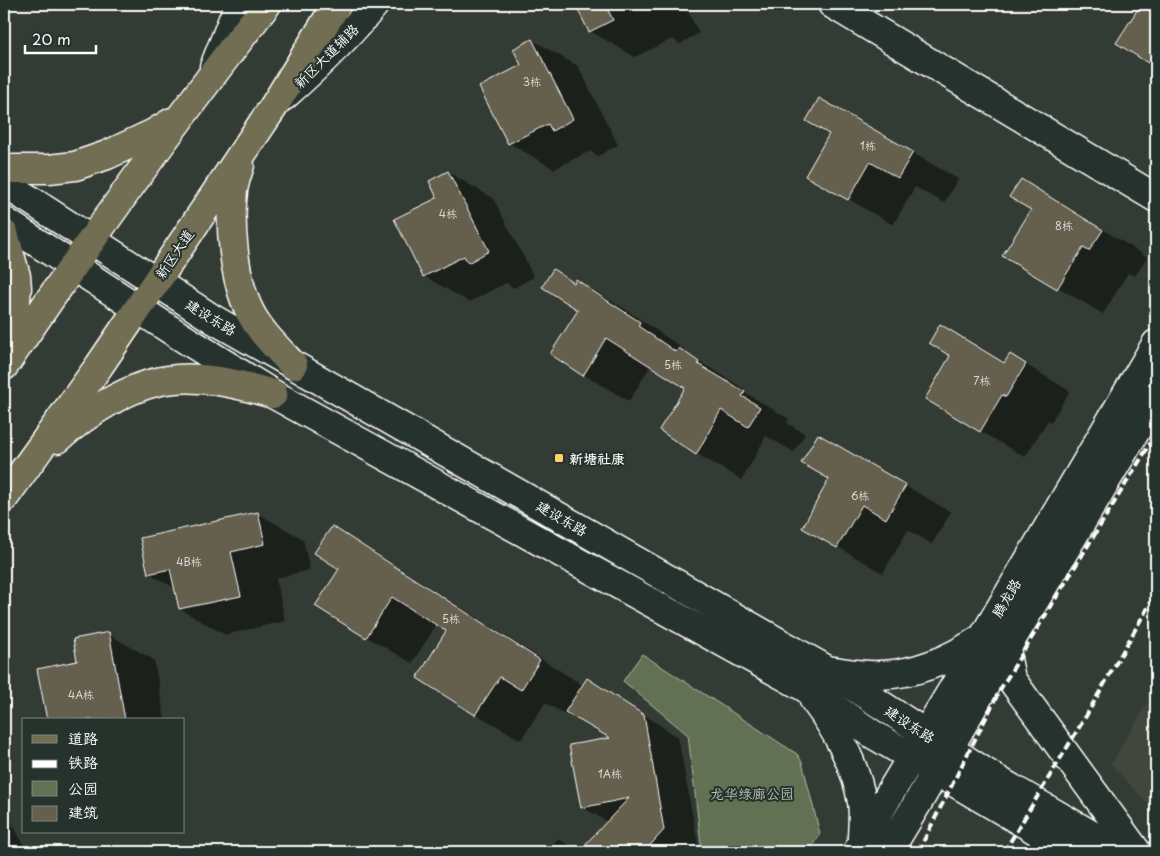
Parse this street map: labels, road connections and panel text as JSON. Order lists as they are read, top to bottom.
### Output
{
  "streets": {
    "main road": [
      "新区大道辅路",
      "新区大道",
      "建设东路",
      "腾龙路"
    ]
  },
  "crossings": [
    ["新区大道辅路", "新区大道"],
    ["新区大道", "建设东路"],
    ["建设东路", "腾龙路"]
  ],
  "parks": ["龙华绿廊公园"],
  "places": {
    "transit": ["新塘社康"]
  },
  "house_numbers": [
    "3栋",
    "1栋",
    "4栋",
    "8栋",
    "5栋",
    "7栋",
    "6栋",
    "4B栋",
    "5栋",
    "4A栋",
    "1A栋"
  ],
  "legend": [
    "道路",
    "铁路",
    "公园",
    "建筑"
  ],
  "scale_bar": "20 m"
}
